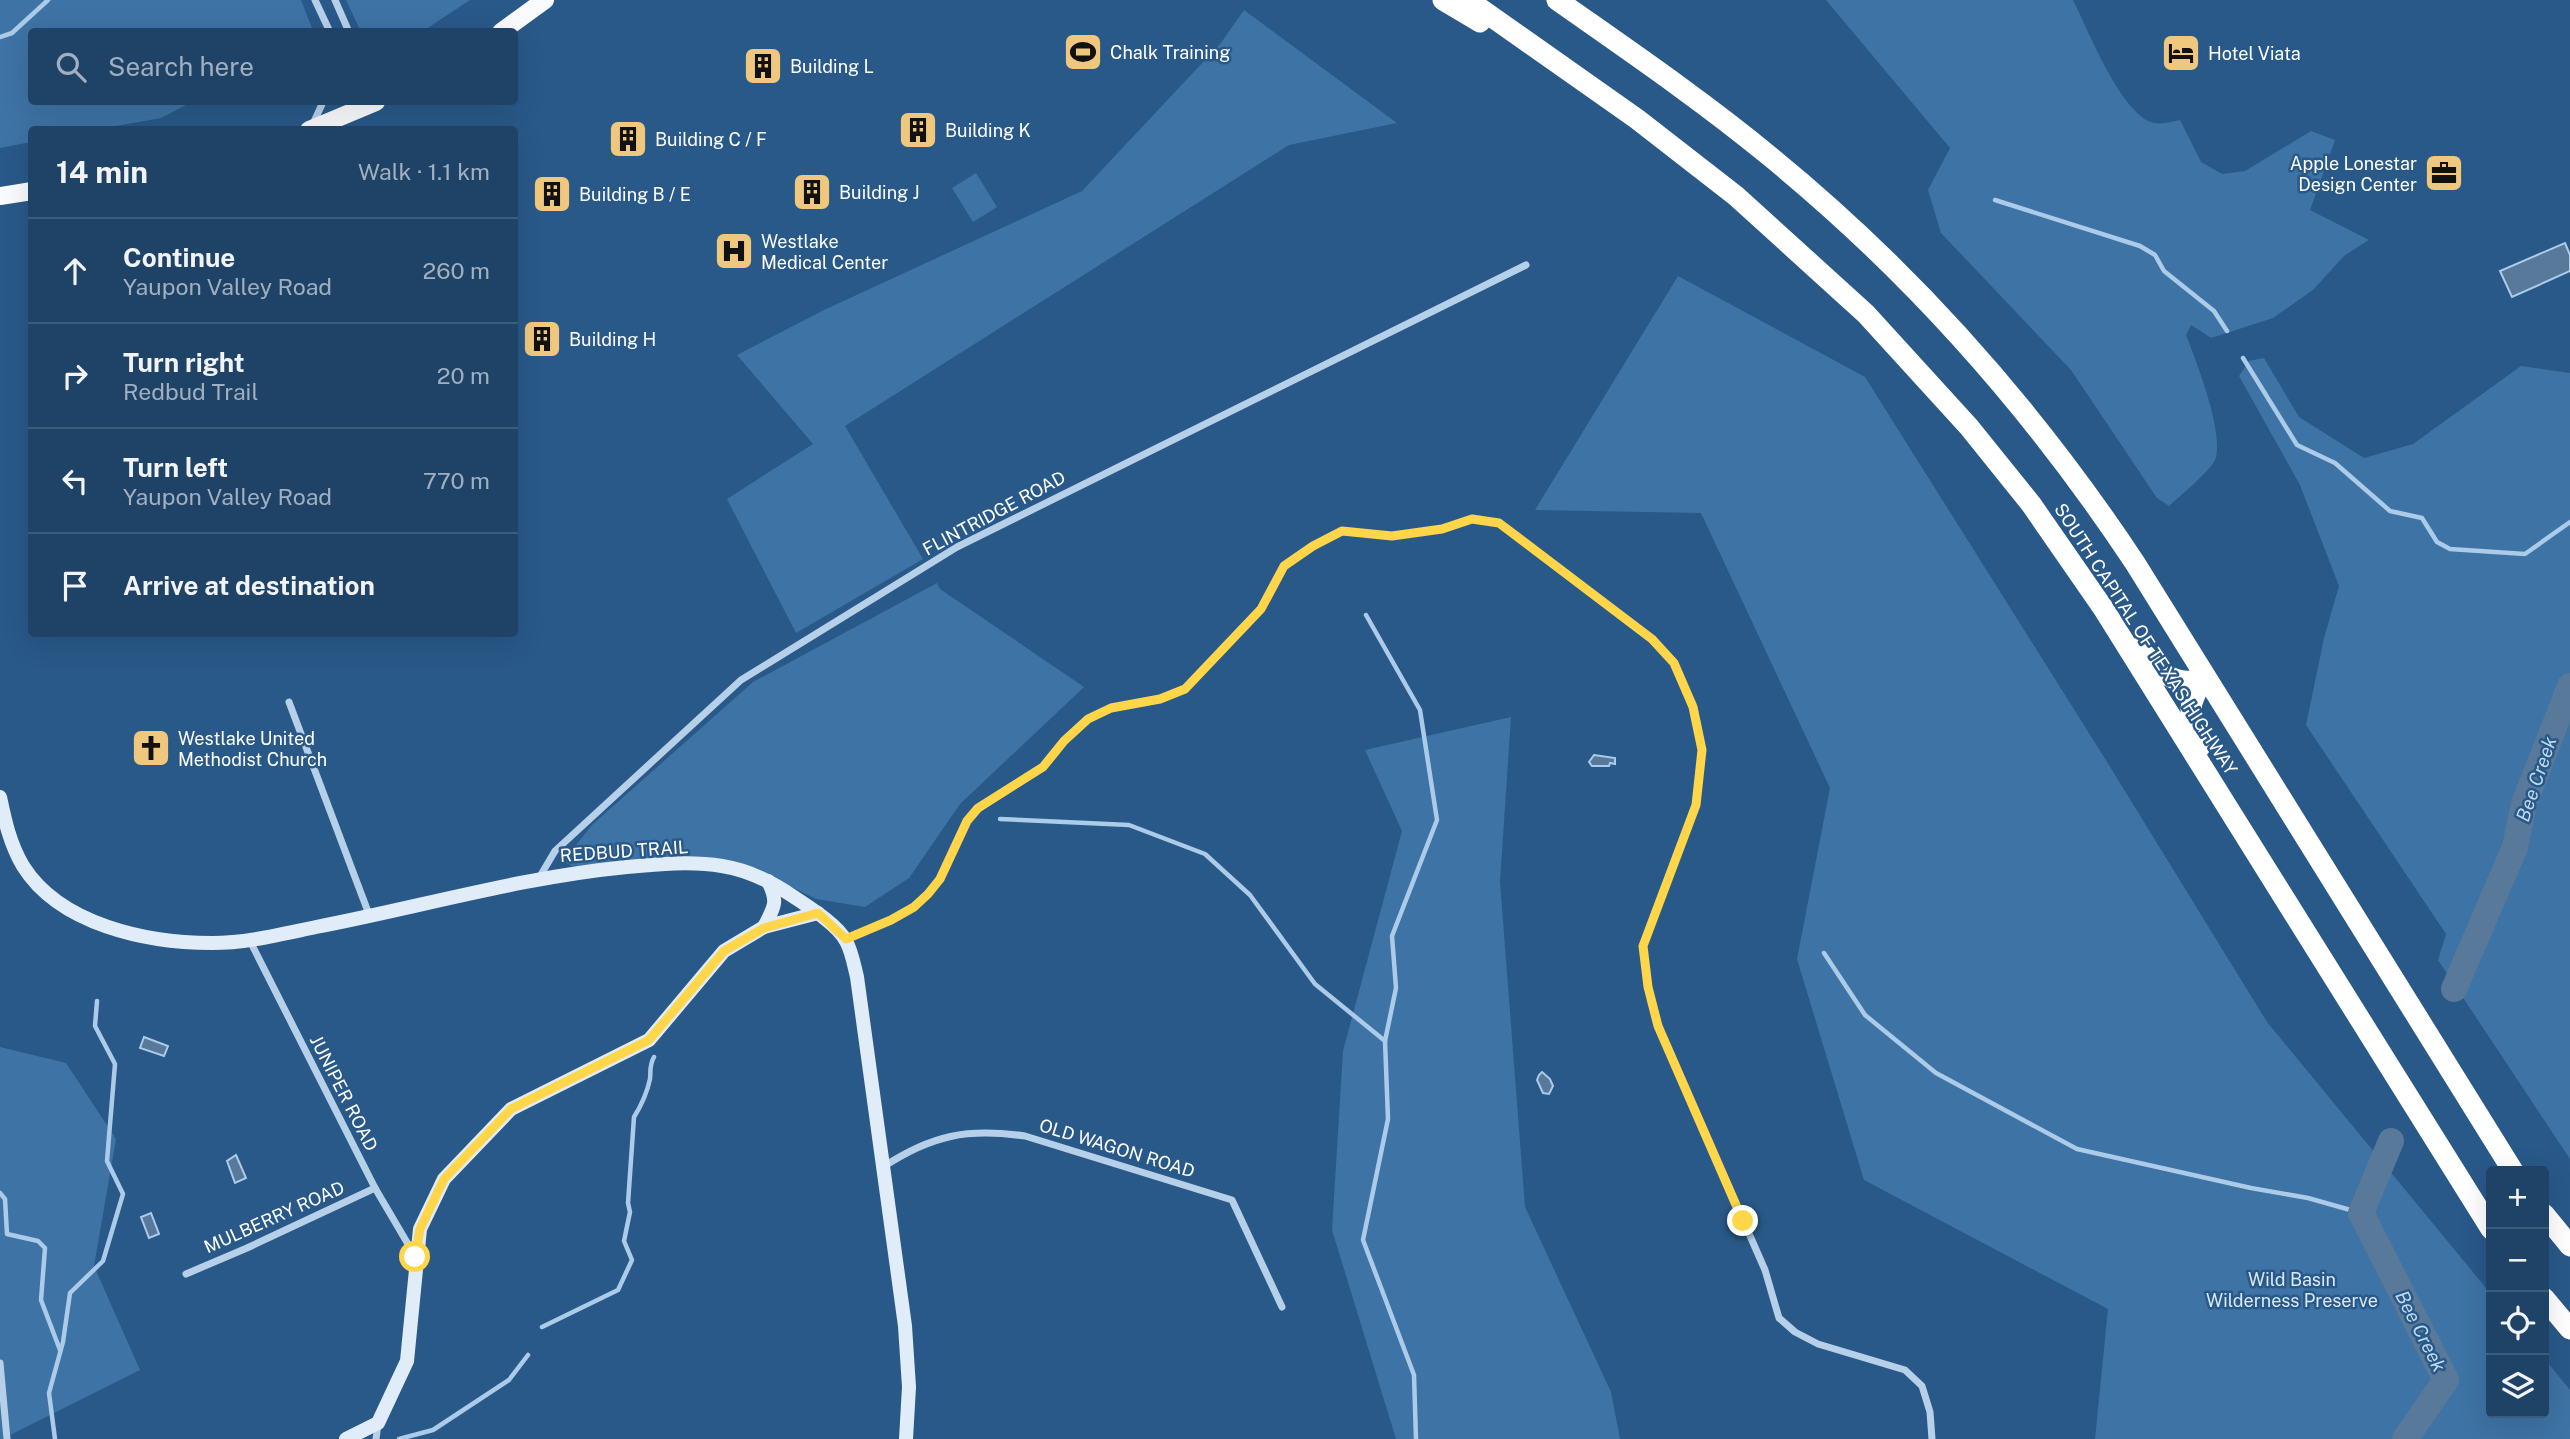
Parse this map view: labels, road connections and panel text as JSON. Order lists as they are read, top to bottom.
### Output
{
  "streets": {
    "highway": ["SOUTH CAPITAL OF TEXAS HIGHWAY"],
    "street": [
      "FLINTRIDGE ROAD",
      "REDBUD TRAIL",
      "JUNIPER ROAD",
      "OLD WAGON ROAD",
      "MULBERRY ROAD"
    ]
  },
  "crossings": [
    ["FLINTRIDGE ROAD", "REDBUD TRAIL"],
    ["REDBUD TRAIL", "JUNIPER ROAD"],
    ["JUNIPER ROAD", "MULBERRY ROAD"]
  ],
  "water": ["Bee Creek"],
  "parks": ["Wild Basin Wilderness Preserve"],
  "places": {
    "sports": ["Chalk Training"],
    "hotel": ["Hotel Viata"],
    "building": [
      "Building L",
      "Building K",
      "Building C / F",
      "Building J",
      "Building B / E",
      "Building H"
    ],
    "office": ["Apple Lonestar Design Center"],
    "hospital": ["Westlake Medical Center"],
    "church": ["Westlake United Methodist Church"]
  },
  "page": {
    "search": "Search here",
    "heading": ["14 min", "Walk · 1.1 km"],
    "list": [
      ["Continue", "Yaupon Valley Road", "260 m"],
      ["Turn right", "Redbud Trail", "20 m"],
      ["Turn left", "Yaupon Valley Road", "770 m"],
      "Arrive at destination"
    ],
    "map_buttons": ["+", "−"]
  }
}
